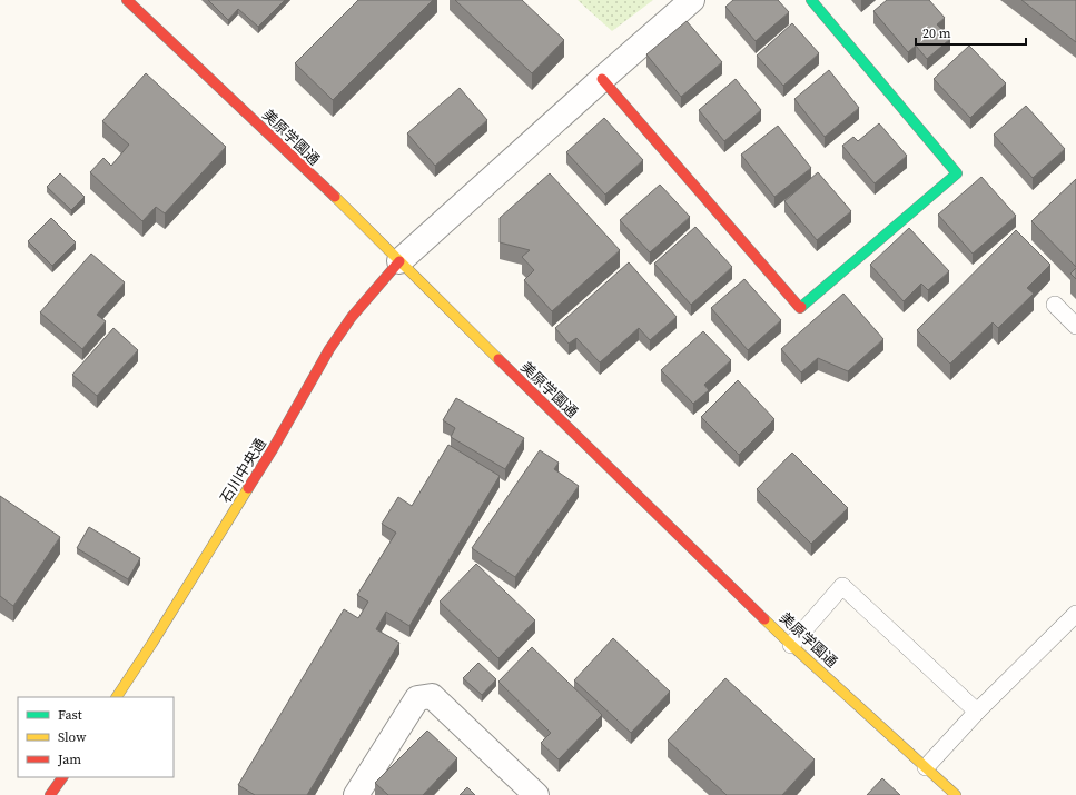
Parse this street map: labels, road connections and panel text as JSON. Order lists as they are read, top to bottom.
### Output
{
  "streets": {
    "street": ["美原学園通", "石川中央通"]
  },
  "crossings": [
    ["美原学園通", "石川中央通"]
  ],
  "legend": ["Fast", "Slow", "Jam"],
  "scale_bar": "20 m"
}
